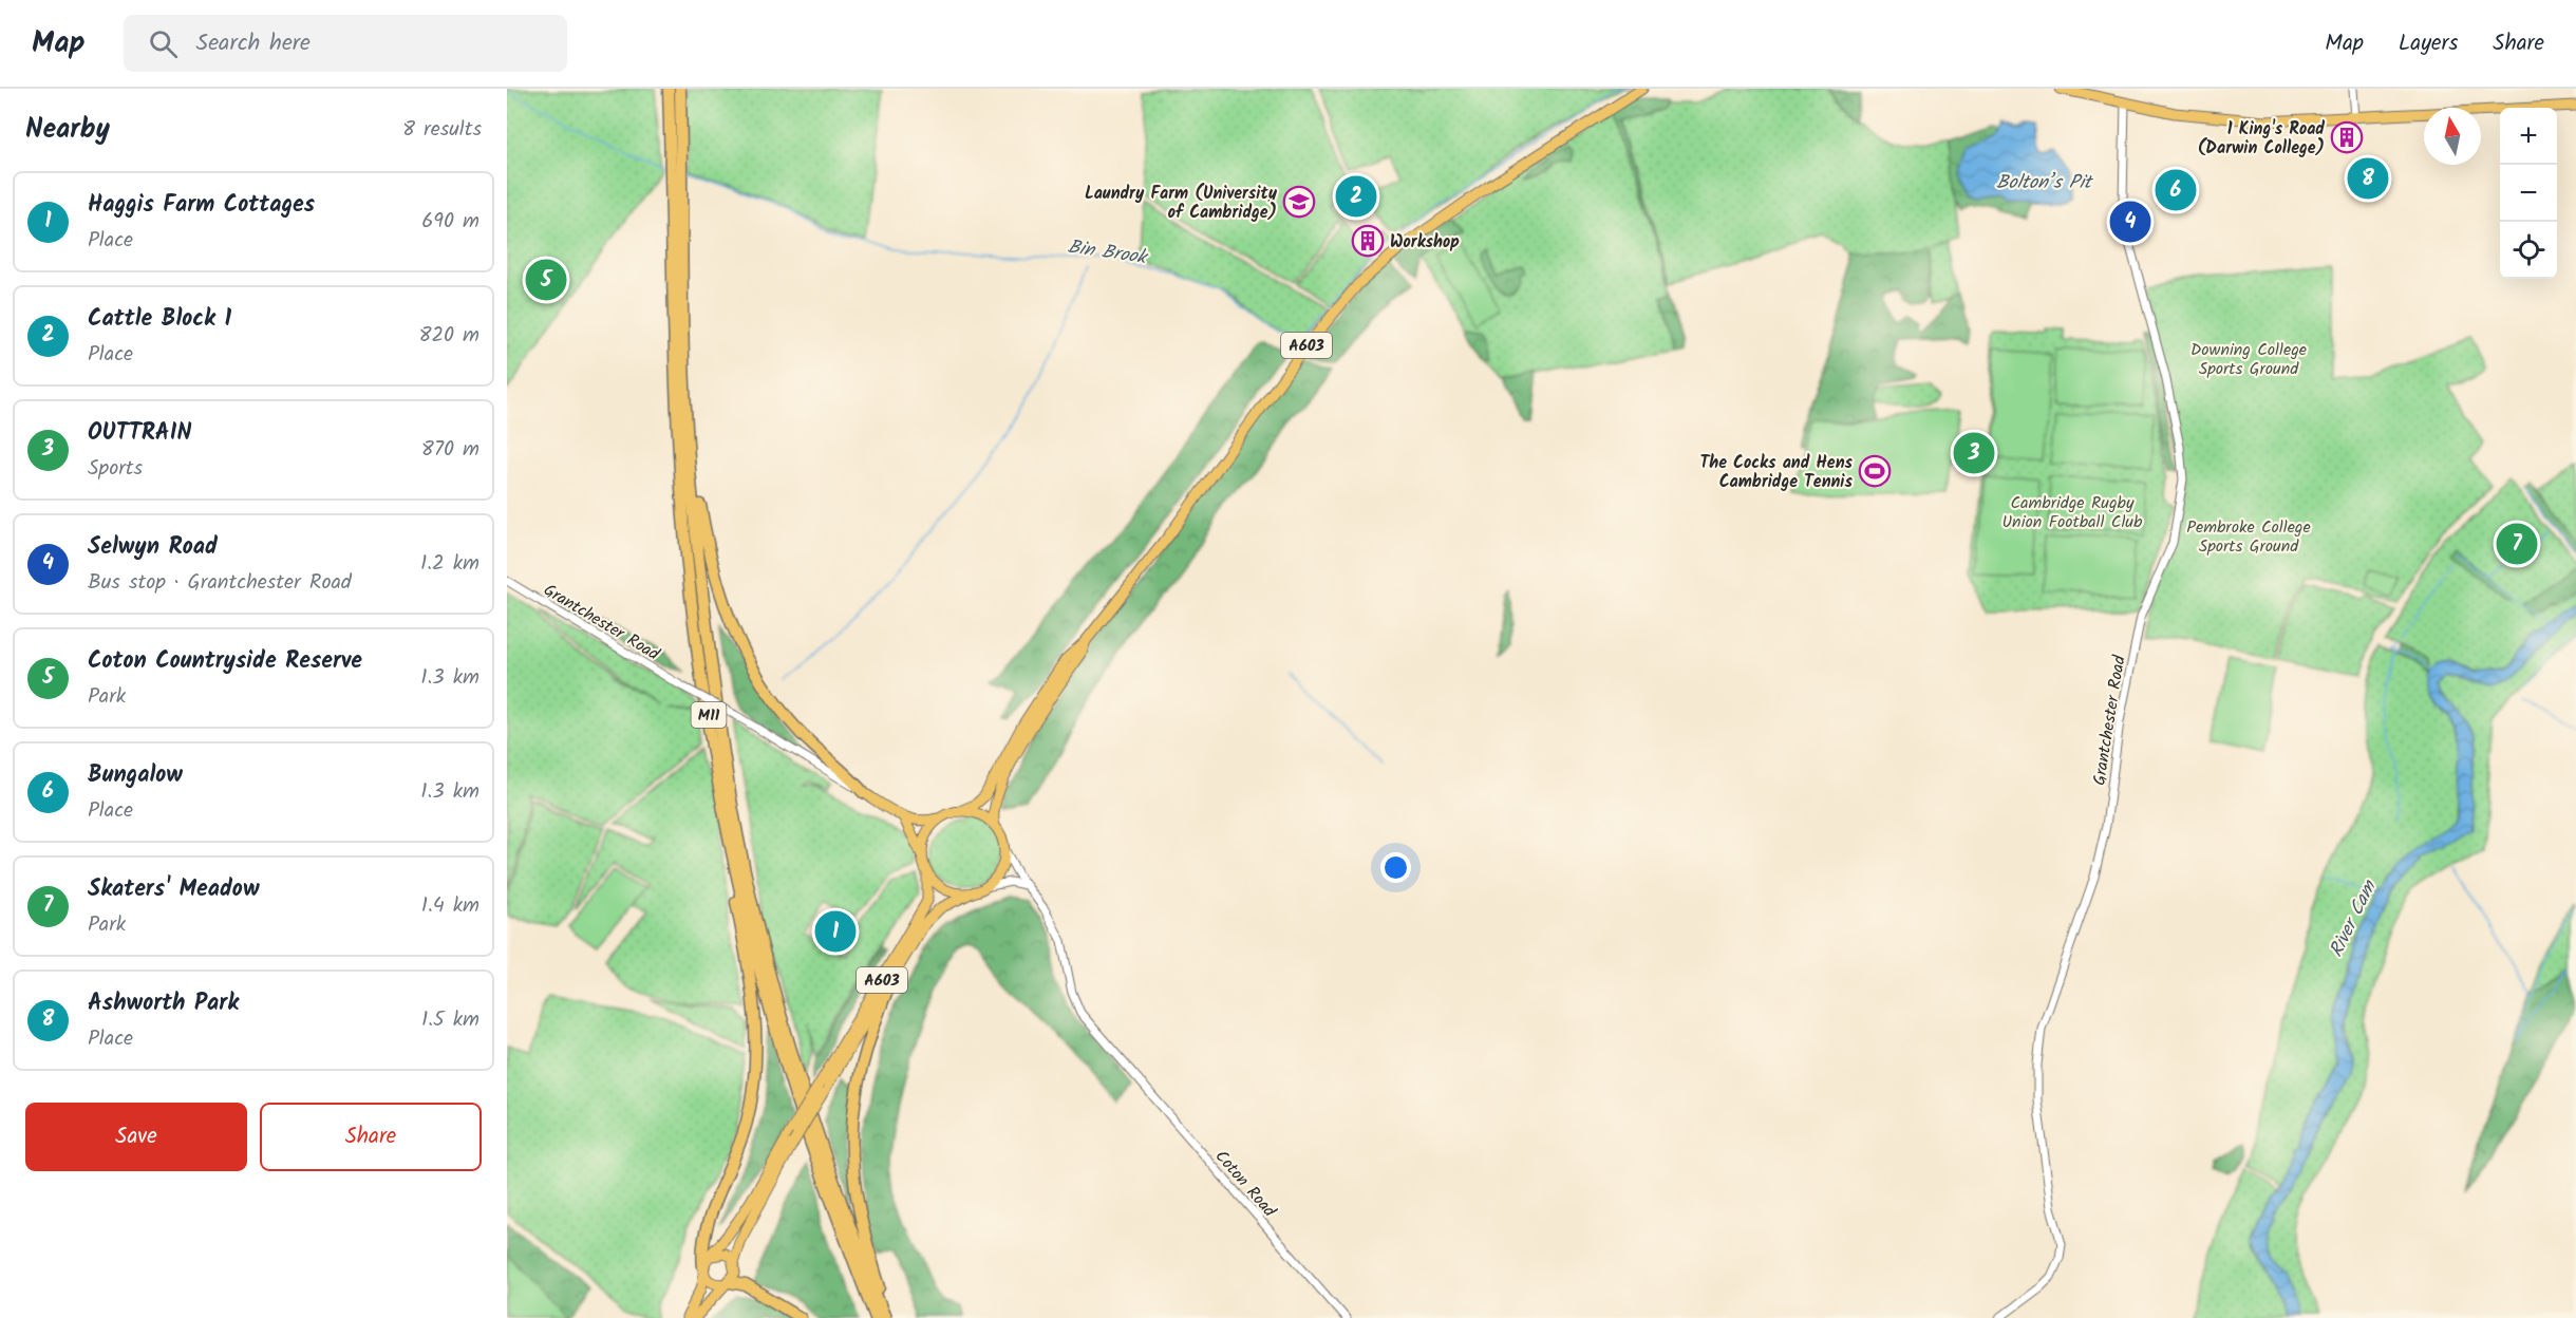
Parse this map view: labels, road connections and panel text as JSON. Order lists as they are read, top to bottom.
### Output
{
  "streets": {
    "highway": ["M11"],
    "main road": ["A603"],
    "street": ["Grantchester Road", "Coton Road"]
  },
  "crossings": [
    ["A603", "Coton Road"]
  ],
  "water": ["Bolton’s Pit", "Bin Brook", "River Cam"],
  "parks": ["Downing College Sports Ground", "Cambridge Rugby Union Football Club", "Pembroke College Sports Ground"],
  "places": {
    "building": ["1 King's Road (Darwin College)", "Workshop"],
    "school or university": ["Laundry Farm (University of Cambridge)"],
    "sports": ["The Cocks and Hens Cambridge Tennis"]
  },
  "north": "top",
  "page": {
    "header": "Map",
    "search": "Search here",
    "nav": ["Map", "Layers", "Share"],
    "heading": ["Nearby", "8 results"],
    "map_buttons": ["+", "−"],
    "pins": [
      "8",
      "6",
      "2",
      "4",
      "5",
      "3",
      "7",
      "1"
    ],
    "list": [
      {
        "mark": "1",
        "name": "Haggis Farm Cottages",
        "note": "Place",
        "value": "690 m"
      },
      {
        "mark": "2",
        "name": "Cattle Block 1",
        "note": "Place",
        "value": "820 m"
      },
      {
        "mark": "3",
        "name": "OUTTRAIN",
        "note": "Sports",
        "value": "870 m"
      },
      {
        "mark": "4",
        "name": "Selwyn Road",
        "note": "Bus stop · Grantchester Road",
        "value": "1.2 km"
      },
      {
        "mark": "5",
        "name": "Coton Countryside Reserve",
        "note": "Park",
        "value": "1.3 km"
      },
      {
        "mark": "6",
        "name": "Bungalow",
        "note": "Place",
        "value": "1.3 km"
      },
      {
        "mark": "7",
        "name": "Skaters' Meadow",
        "note": "Park",
        "value": "1.4 km"
      },
      {
        "mark": "8",
        "name": "Ashworth Park",
        "note": "Place",
        "value": "1.5 km"
      }
    ],
    "buttons": ["Save", "Share"]
  }
}
